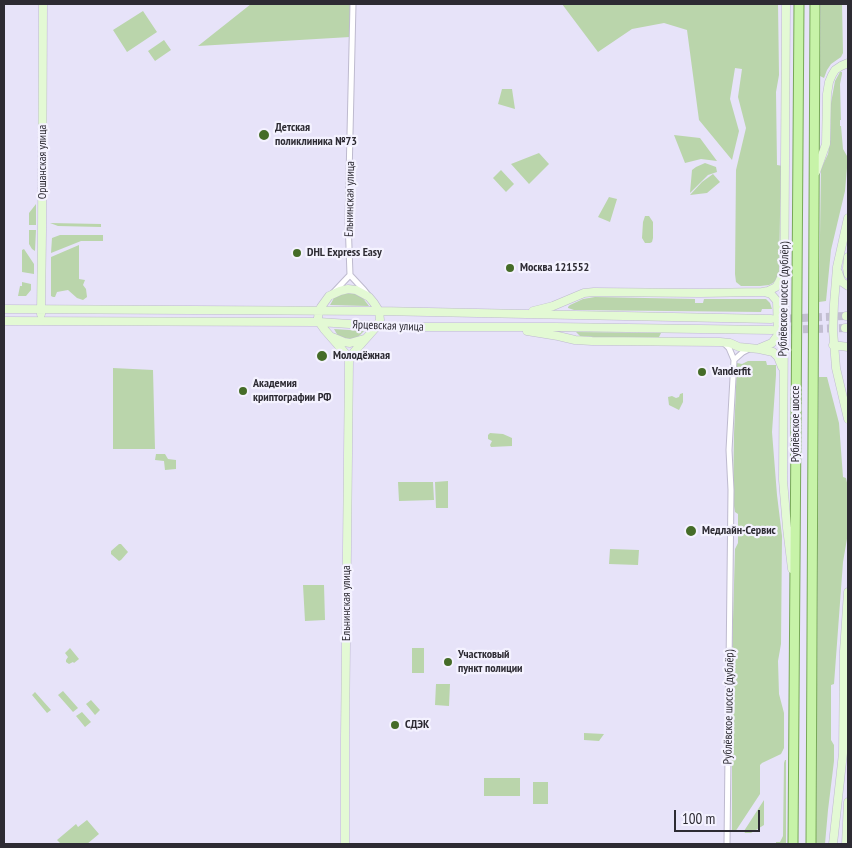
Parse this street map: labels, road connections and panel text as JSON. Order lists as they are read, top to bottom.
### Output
{
  "streets": {
    "main road": [
      "Оршанская улица",
      "Ельнинская улица",
      "Рублёвское шоссе (дублёр)",
      "Ярцевская улица",
      "Рублёвское шоссе"
    ]
  },
  "crossings": [
    ["Оршанская улица", "Ярцевская улица"],
    ["Рублёвское шоссе (дублёр)", "Рублёвское шоссе"]
  ],
  "places": [
    "Детская поликлиника №73",
    "DHL Express Easy",
    "Москва 121552",
    "Молодёжная",
    "Vanderfit",
    "Академия криптографии РФ",
    "Медлайн-Сервис",
    "Участковый пункт полиции",
    "СДЭК"
  ],
  "scale_bar": "100 m"
}
